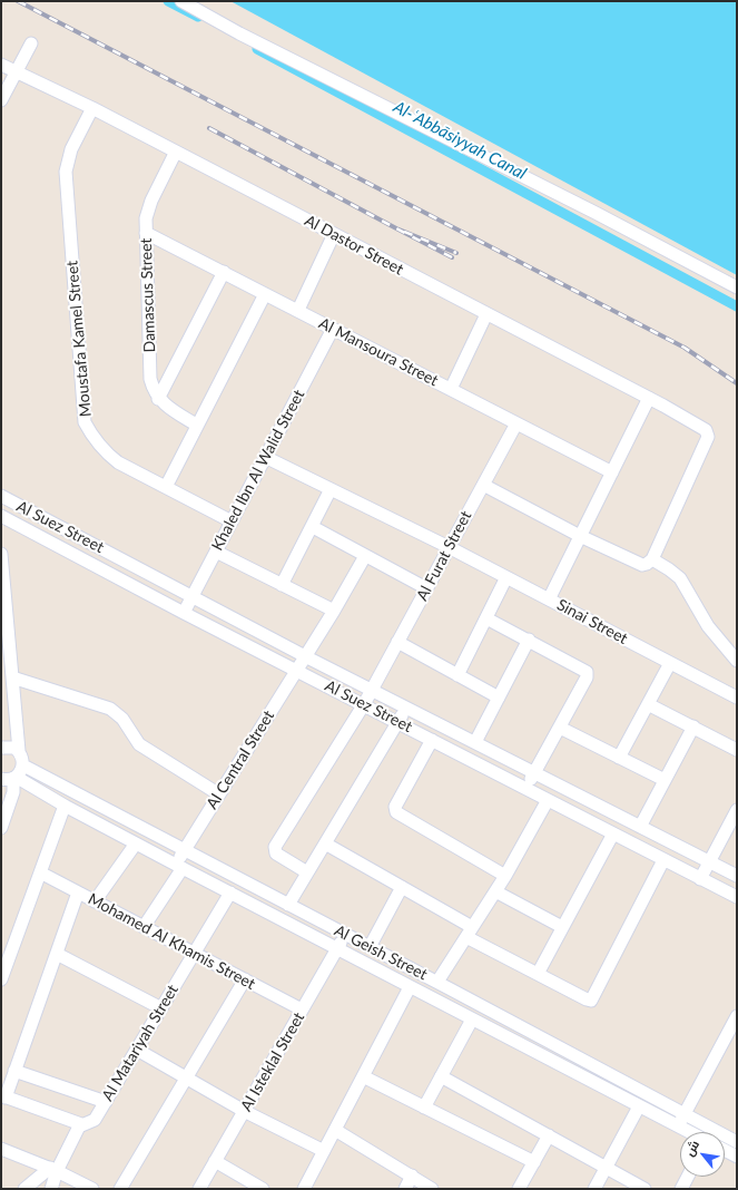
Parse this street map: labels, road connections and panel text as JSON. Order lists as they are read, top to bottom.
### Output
{
  "streets": {
    "street": [
      "Al Dastor Street",
      "Damascus Street",
      "Moustafa Kamel Street",
      "Al Mansoura Street",
      "Khaled Ibn Al Walid Street",
      "Al Suez Street",
      "Al Furat Street",
      "Sinai Street",
      "Al Central Street",
      "Mohamed Al Khamis Street",
      "Al Geish Street",
      "Al Matariyah Street",
      "Al Isteklal Street"
    ]
  },
  "crossings": [
    ["Al Dastor Street", "Damascus Street"],
    ["Al Dastor Street", "Moustafa Kamel Street"],
    ["Damascus Street", "Al Mansoura Street"],
    ["Moustafa Kamel Street", "Khaled Ibn Al Walid Street"],
    ["Al Mansoura Street", "Khaled Ibn Al Walid Street"],
    ["Al Mansoura Street", "Al Furat Street"],
    ["Khaled Ibn Al Walid Street", "Al Suez Street"],
    ["Khaled Ibn Al Walid Street", "Sinai Street"],
    ["Al Suez Street", "Al Furat Street"],
    ["Al Suez Street", "Al Central Street"],
    ["Al Furat Street", "Sinai Street"],
    ["Al Central Street", "Mohamed Al Khamis Street"],
    ["Al Central Street", "Al Geish Street"],
    ["Mohamed Al Khamis Street", "Al Matariyah Street"],
    ["Mohamed Al Khamis Street", "Al Isteklal Street"],
    ["Al Geish Street", "Al Matariyah Street"],
    ["Al Geish Street", "Al Isteklal Street"]
  ],
  "water": ["Al-ʿAbbāsiyyah Canal"],
  "north": "top left"
}
